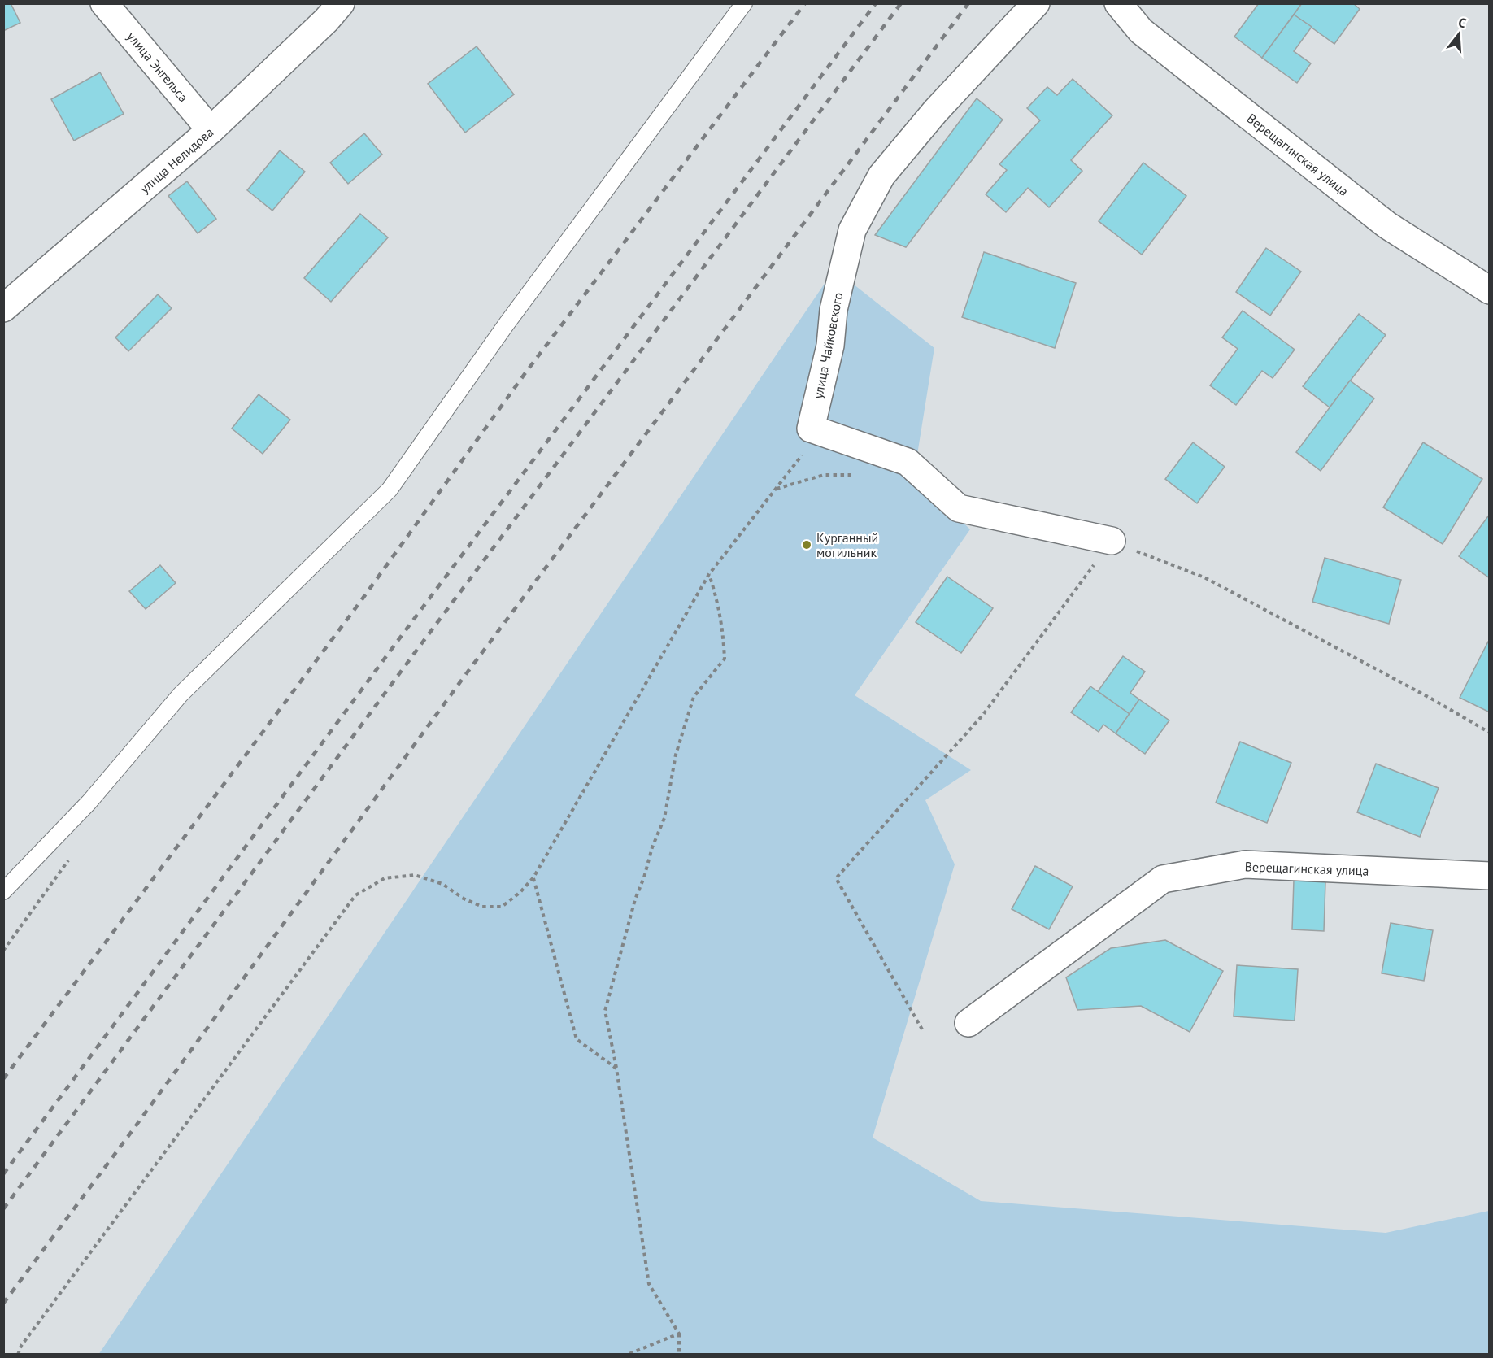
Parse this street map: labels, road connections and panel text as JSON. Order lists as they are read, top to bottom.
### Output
{
  "streets": {
    "street": [
      "улица Энгельса",
      "Верещагинская улица",
      "улица Нелидова",
      "улица Чайковского"
    ]
  },
  "crossings": [
    ["улица Энгельса", "улица Нелидова"]
  ],
  "places": ["Курганный могильник"],
  "north": "top"
}
